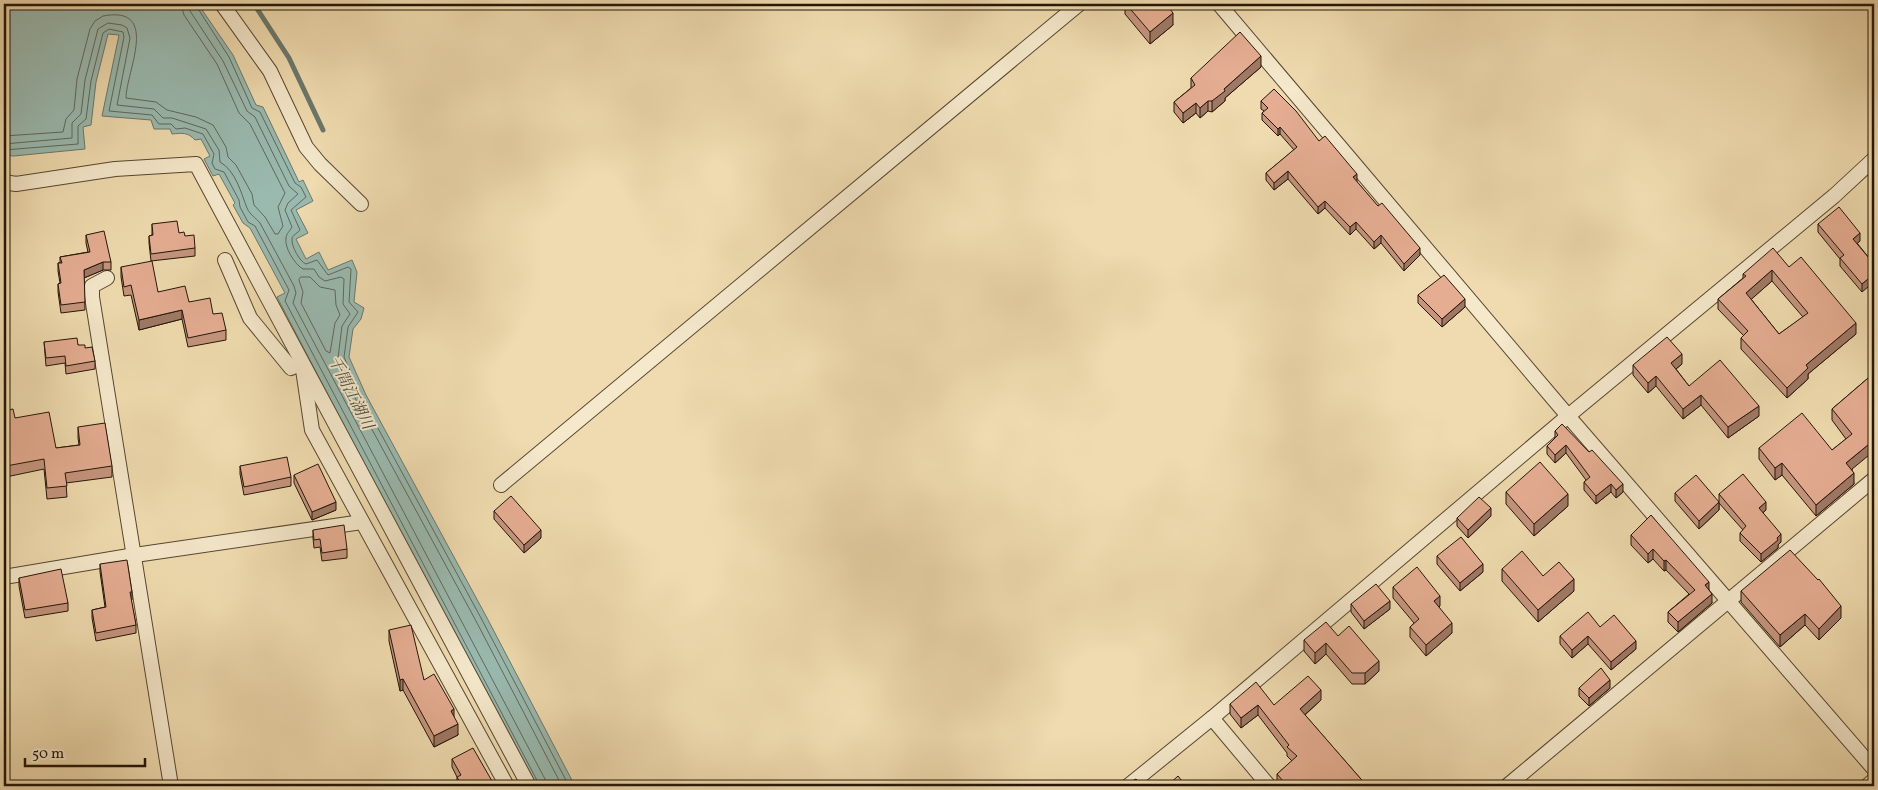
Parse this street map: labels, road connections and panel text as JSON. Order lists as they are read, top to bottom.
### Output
{
  "water": ["千間江湖川"],
  "scale_bar": "50 m"
}
